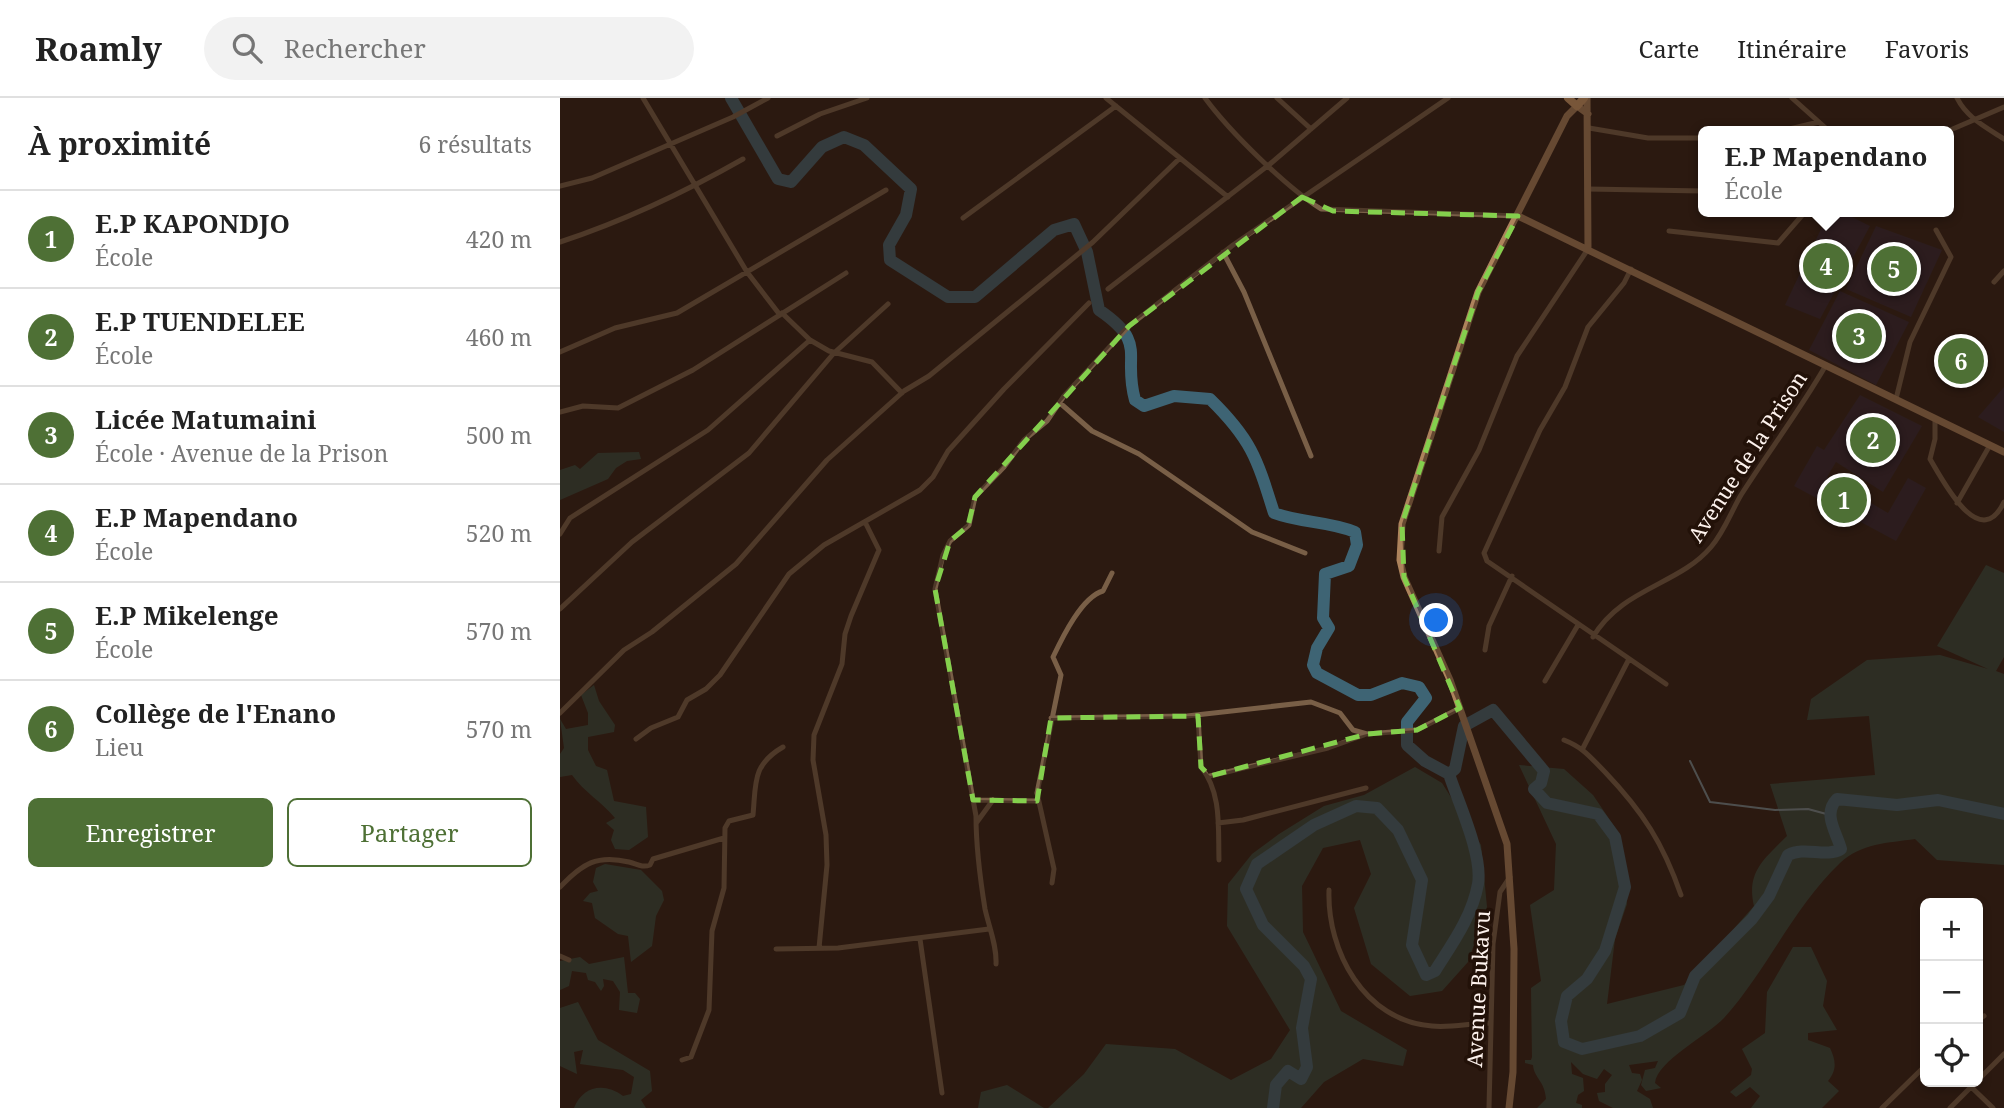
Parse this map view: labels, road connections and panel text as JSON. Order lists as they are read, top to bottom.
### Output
{
  "streets": {
    "street": ["Avenue de la Prison", "Avenue Bukavu"]
  },
  "page": {
    "header": "Roamly",
    "search": "Rechercher",
    "nav": ["Carte", "Itinéraire", "Favoris"],
    "heading": ["À proximité", "6 résultats"],
    "popup": ["E.P Mapendano", "École"],
    "list": [
      {
        "mark": "1",
        "name": "E.P KAPONDJO",
        "note": "École",
        "value": "420 m"
      },
      {
        "mark": "2",
        "name": "E.P TUENDELEE",
        "note": "École",
        "value": "460 m"
      },
      {
        "mark": "3",
        "name": "Licée Matumaini",
        "note": "École · Avenue de la Prison",
        "value": "500 m"
      },
      {
        "mark": "4",
        "name": "E.P Mapendano",
        "note": "École",
        "value": "520 m"
      },
      {
        "mark": "5",
        "name": "E.P Mikelenge",
        "note": "École",
        "value": "570 m"
      },
      {
        "mark": "6",
        "name": "Collège de l'Enano",
        "note": "Lieu",
        "value": "570 m"
      }
    ],
    "pins": [
      "4",
      "5",
      "3",
      "6",
      "2",
      "1"
    ],
    "buttons": ["Enregistrer", "Partager"],
    "map_buttons": ["+", "−"]
  }
}
